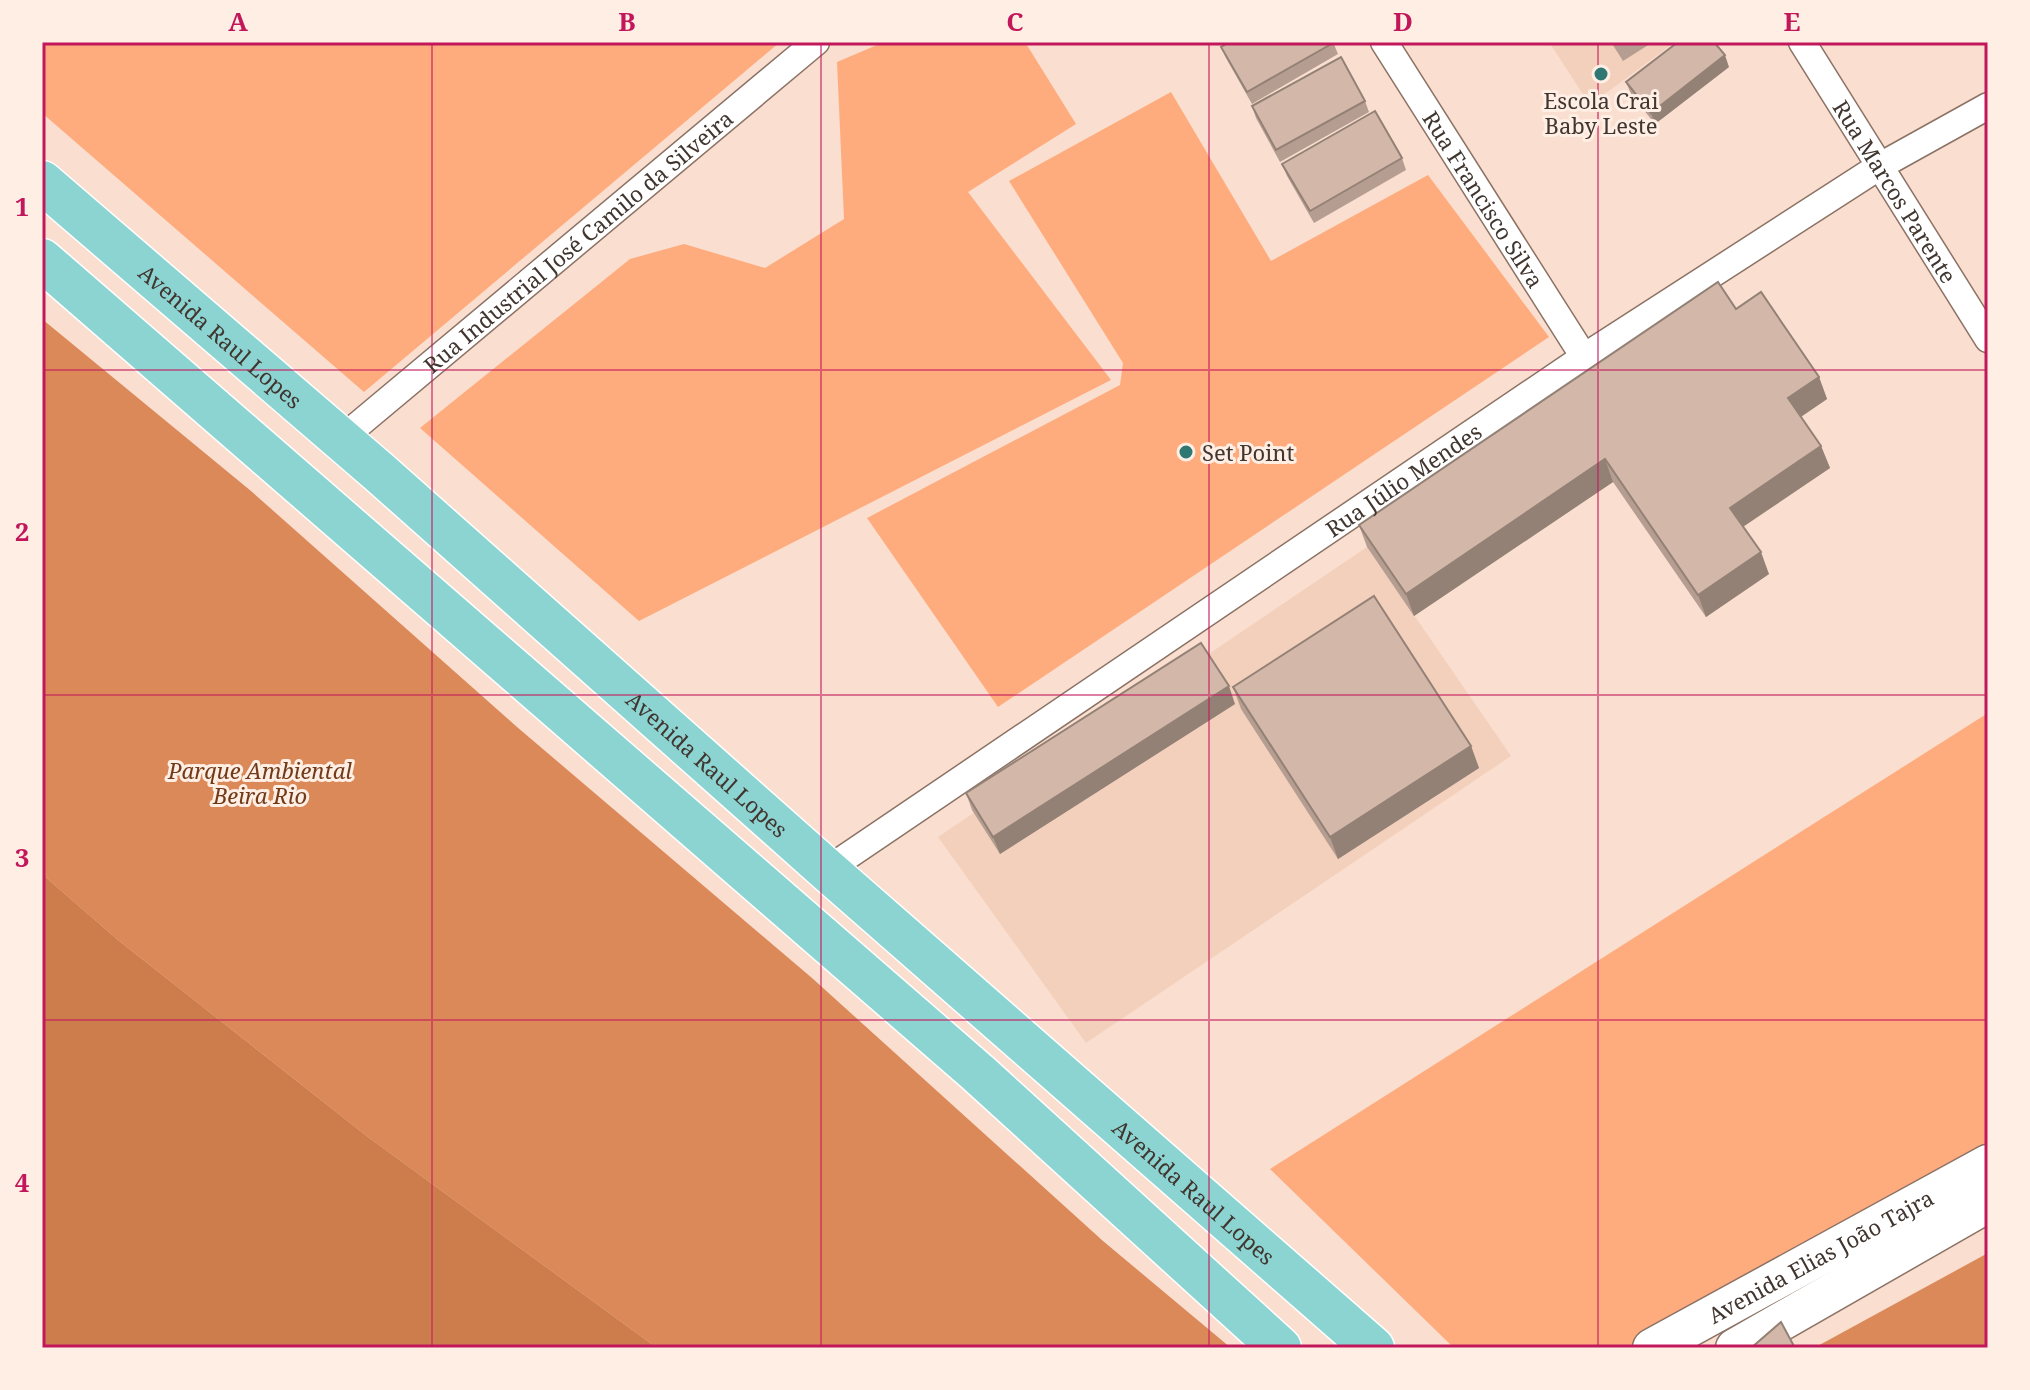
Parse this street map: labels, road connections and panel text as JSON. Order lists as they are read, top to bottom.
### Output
{
  "streets": {
    "main road": ["Avenida Raul Lopes"],
    "street": [
      "Rua Marcos Parente",
      "Rua Francisco Silva",
      "Rua Industrial José Camilo da Silveira",
      "Rua Júlio Mendes",
      "Avenida Elias João Tajra"
    ]
  },
  "crossings": [
    ["Rua Marcos Parente", "Rua Júlio Mendes"],
    ["Rua Francisco Silva", "Rua Júlio Mendes"],
    ["Rua Industrial José Camilo da Silveira", "Avenida Raul Lopes"],
    ["Avenida Raul Lopes", "Rua Júlio Mendes"]
  ],
  "parks": ["Parque Ambiental Beira Rio"],
  "places": ["Escola Crai Baby Leste", "Set Point"],
  "grid": {
    "columns": [
      "A",
      "B",
      "C",
      "D",
      "E"
    ],
    "rows": [
      "1",
      "2",
      "3",
      "4"
    ]
  }
}
